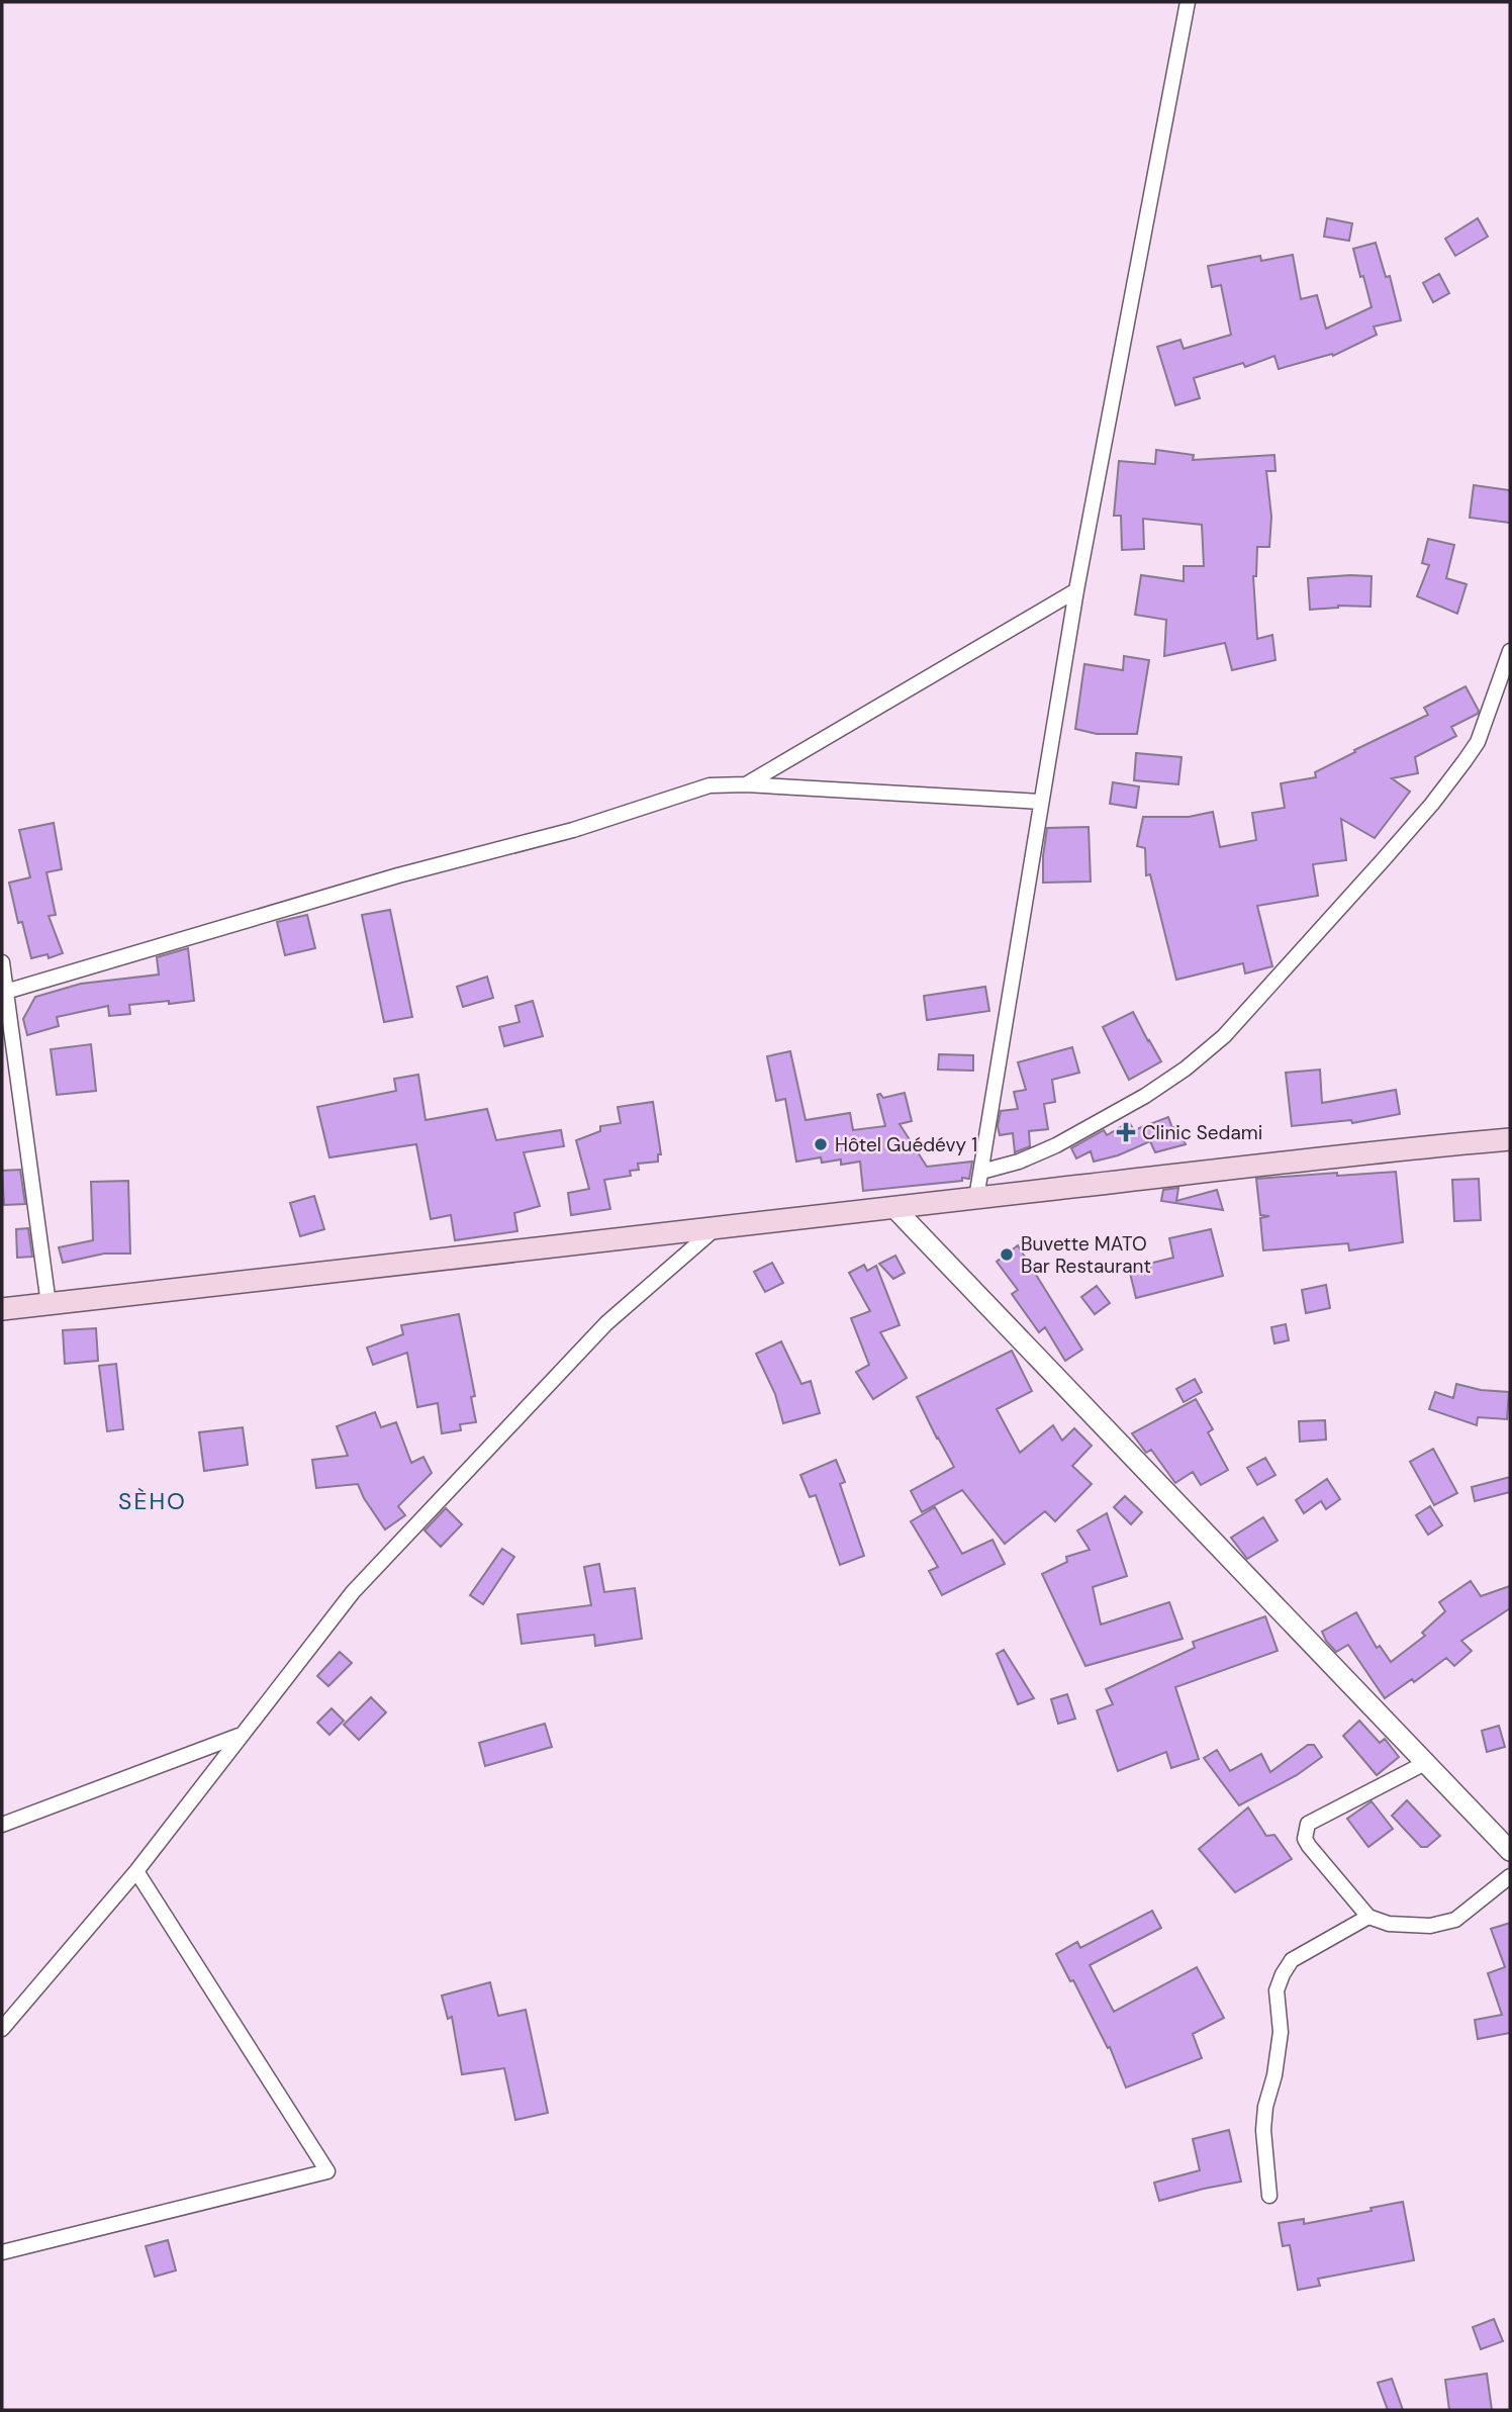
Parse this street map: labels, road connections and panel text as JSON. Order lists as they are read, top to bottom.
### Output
{
  "districts": ["SÈHO"],
  "places": {
    "health": ["Clinic Sedami"],
    "other": ["Hôtel Guédévy 1", "Buvette MATO Bar Restaurant"]
  }
}
